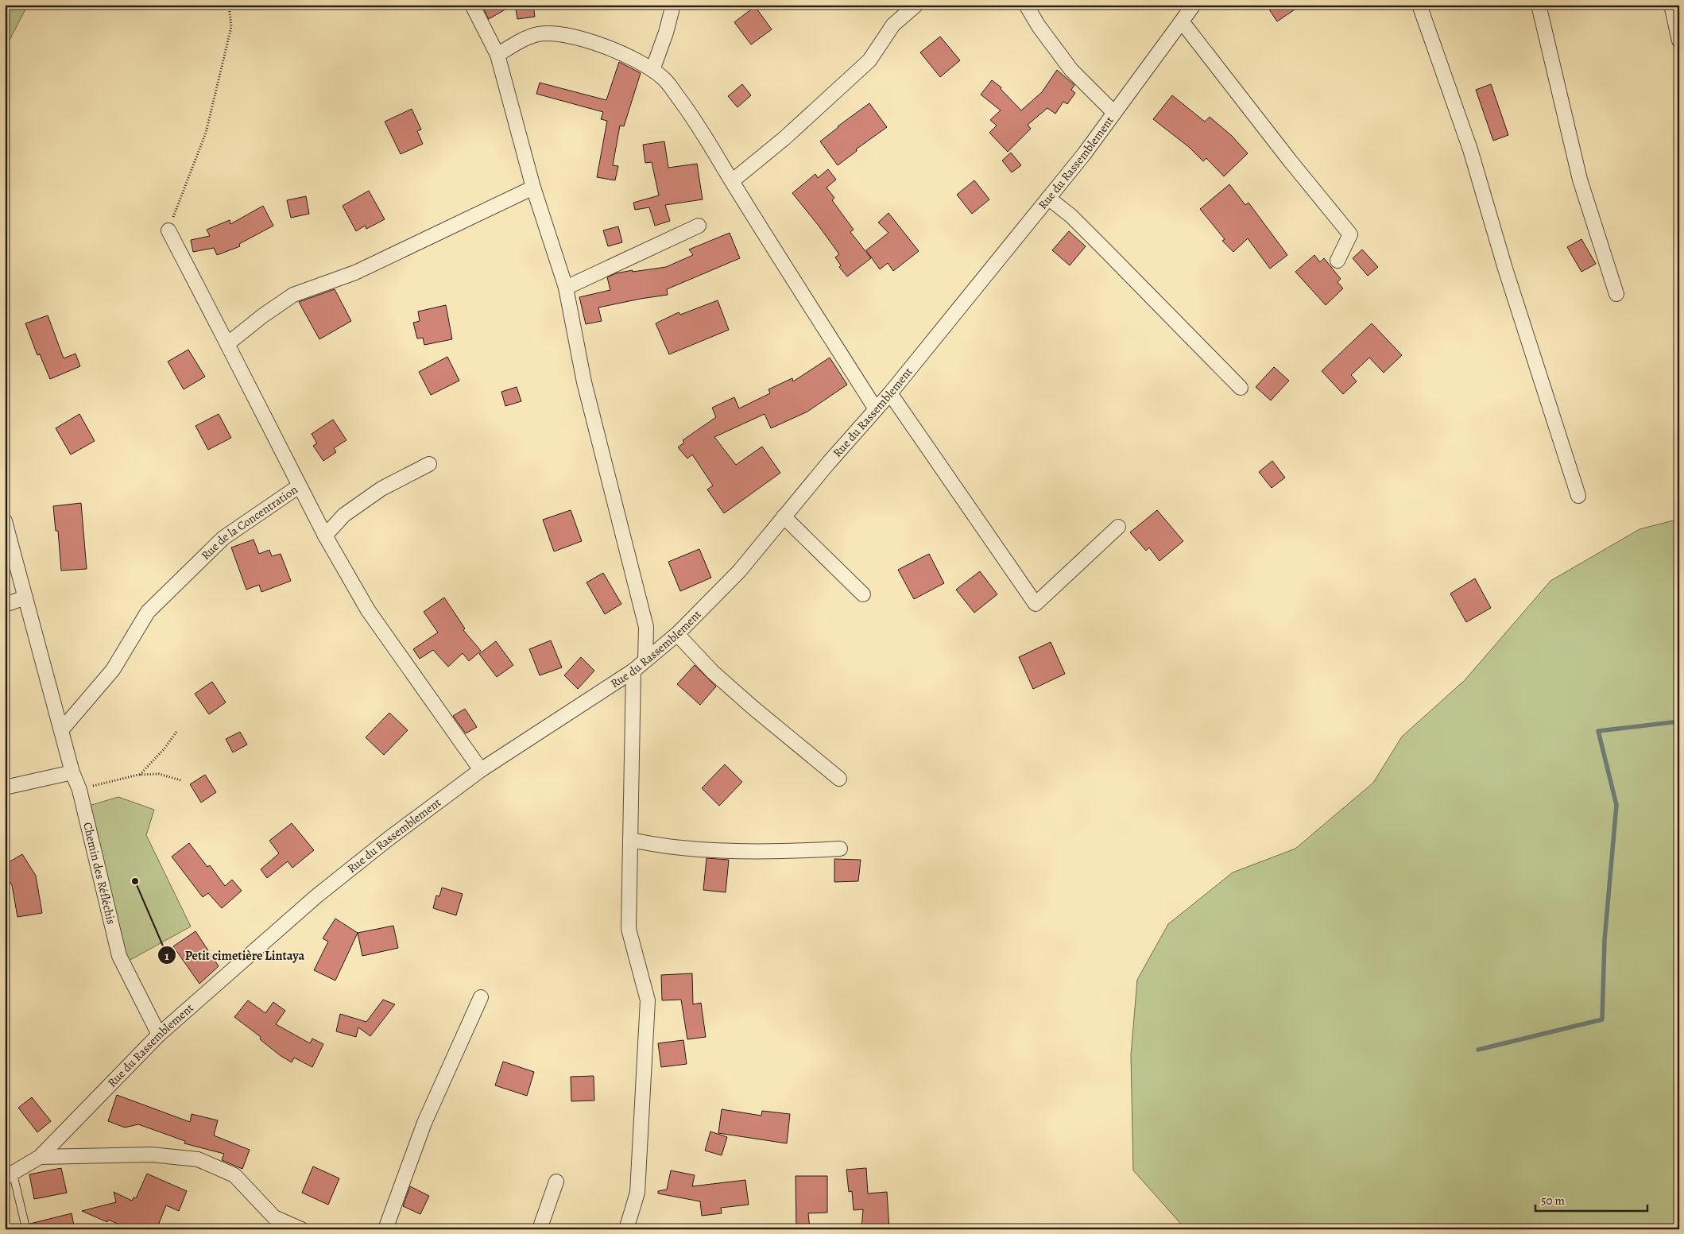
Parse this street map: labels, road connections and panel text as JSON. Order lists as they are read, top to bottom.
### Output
{
  "streets": {
    "street": ["Rue du Rassemblement", "Rue de la Concentration", "Chemin des Réfléchis"]
  },
  "crossings": [
    ["Rue du Rassemblement", "Rue de la Concentration"],
    ["Rue du Rassemblement", "Chemin des Réfléchis"]
  ],
  "places": ["Petit cimetière Lintaya"],
  "scale_bar": "50 m"
}
